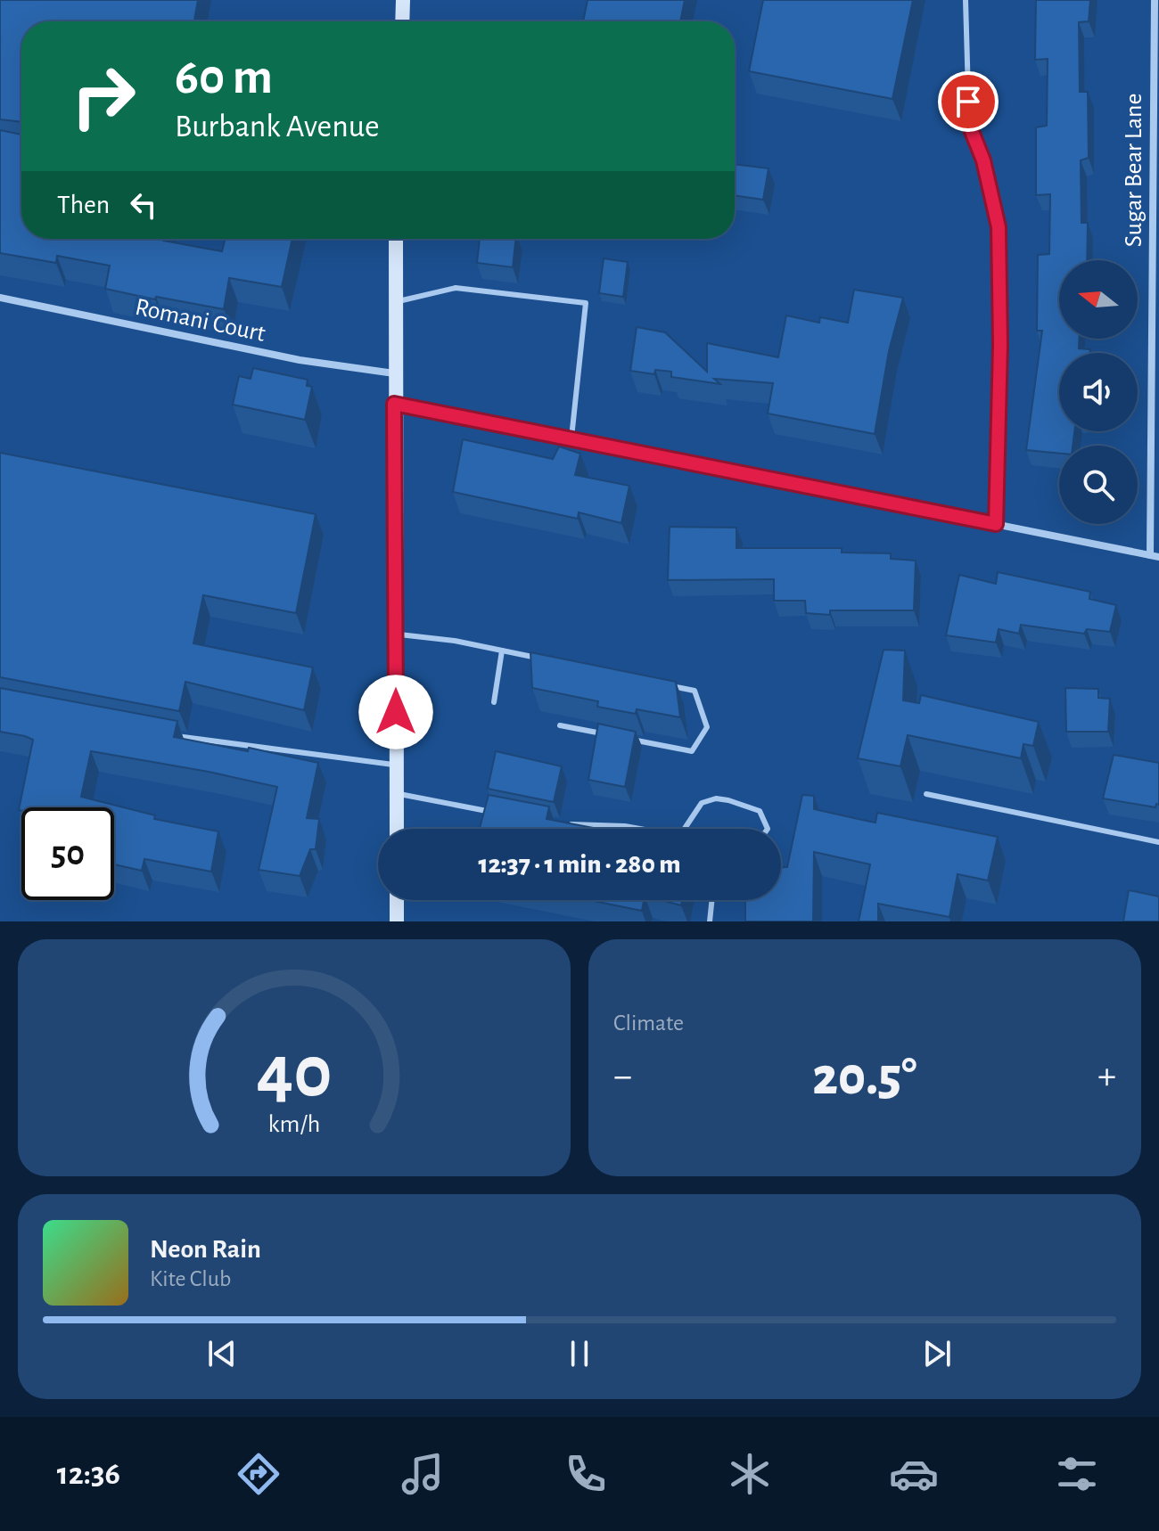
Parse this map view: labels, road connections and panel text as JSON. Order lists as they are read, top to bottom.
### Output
{
  "streets": {
    "street": ["Sugar Bear Lane", "Romani Court"]
  },
  "north": "left",
  "page": {
    "turn": ["60 m", "Burbank Avenue"],
    "then": "Then",
    "limit": "50",
    "trip": "12:37 · 1 min · 280 m",
    "tile": "Climate",
    "heat": ["−", "20.5°", "+"],
    "song": ["Neon Rain", "Kite Club"],
    "tabs": "12:36",
    "gauge": ["40", "km/h"]
  }
}
